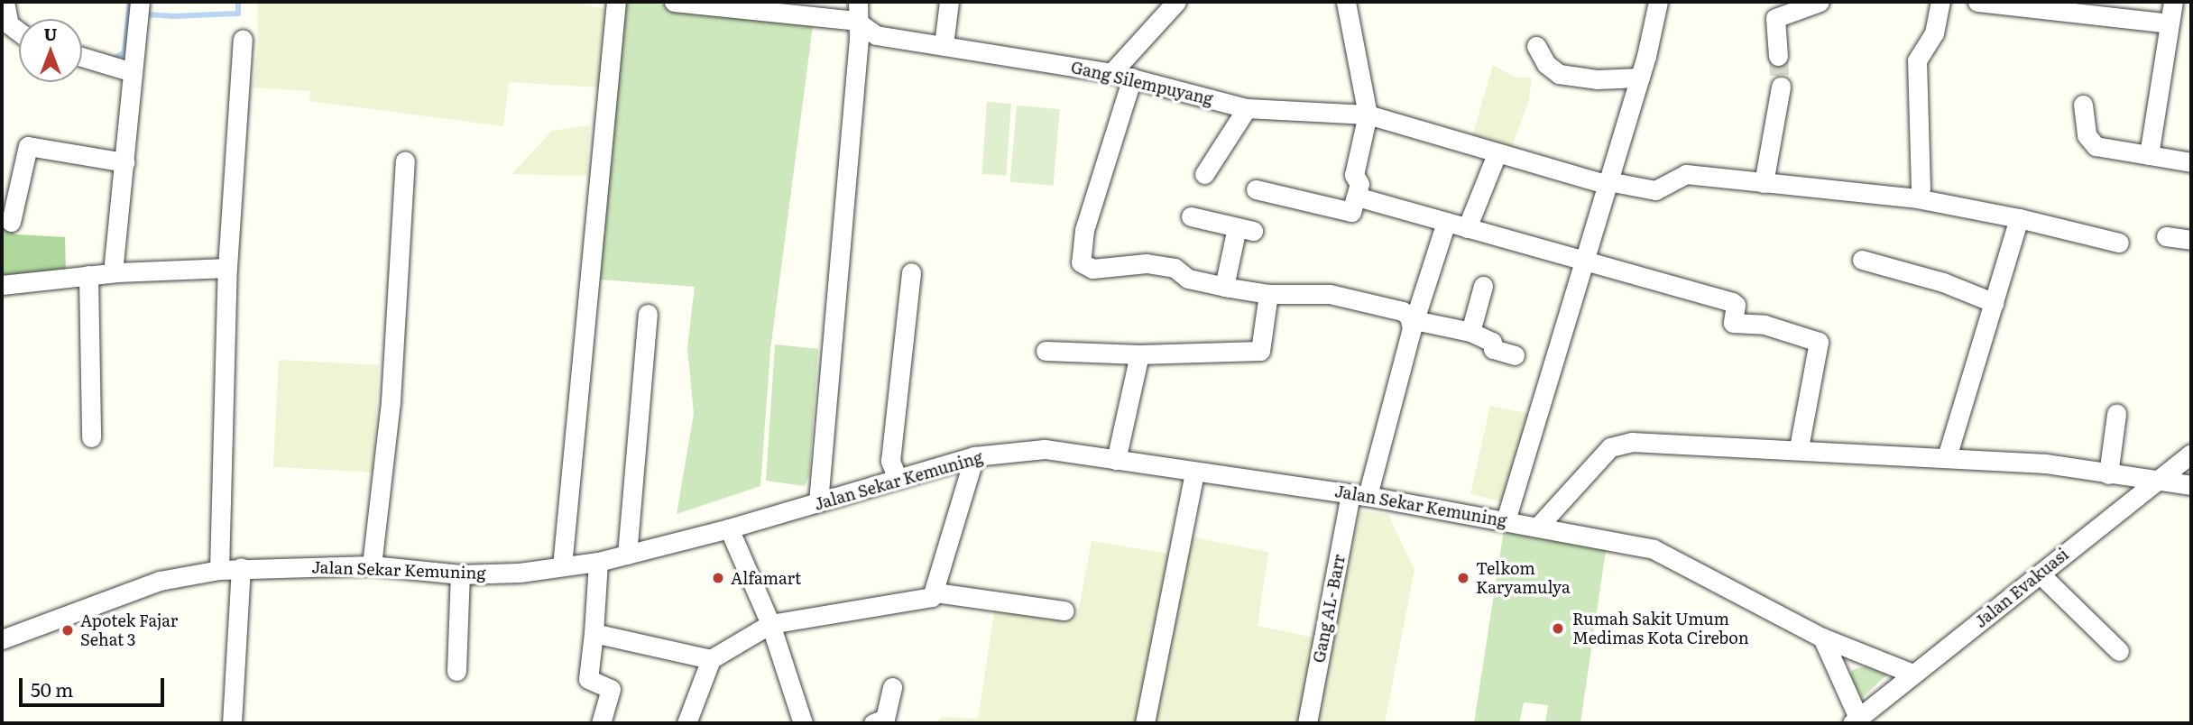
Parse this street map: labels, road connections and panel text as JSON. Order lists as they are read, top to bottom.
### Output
{
  "streets": {
    "street": [
      "Gang Silempuyang",
      "Jalan Sekar Kemuning",
      "Jalan Evakuasi",
      "Gang AL- Barr"
    ]
  },
  "crossings": [
    ["Jalan Sekar Kemuning", "Jalan Evakuasi"],
    ["Jalan Sekar Kemuning", "Gang AL- Barr"]
  ],
  "places": [
    "Alfamart",
    "Telkom Karyamulya",
    "Rumah Sakit Umum Medimas Kota Cirebon",
    "Apotek Fajar Sehat 3"
  ],
  "scale_bar": "50 m",
  "north": "top"
}
